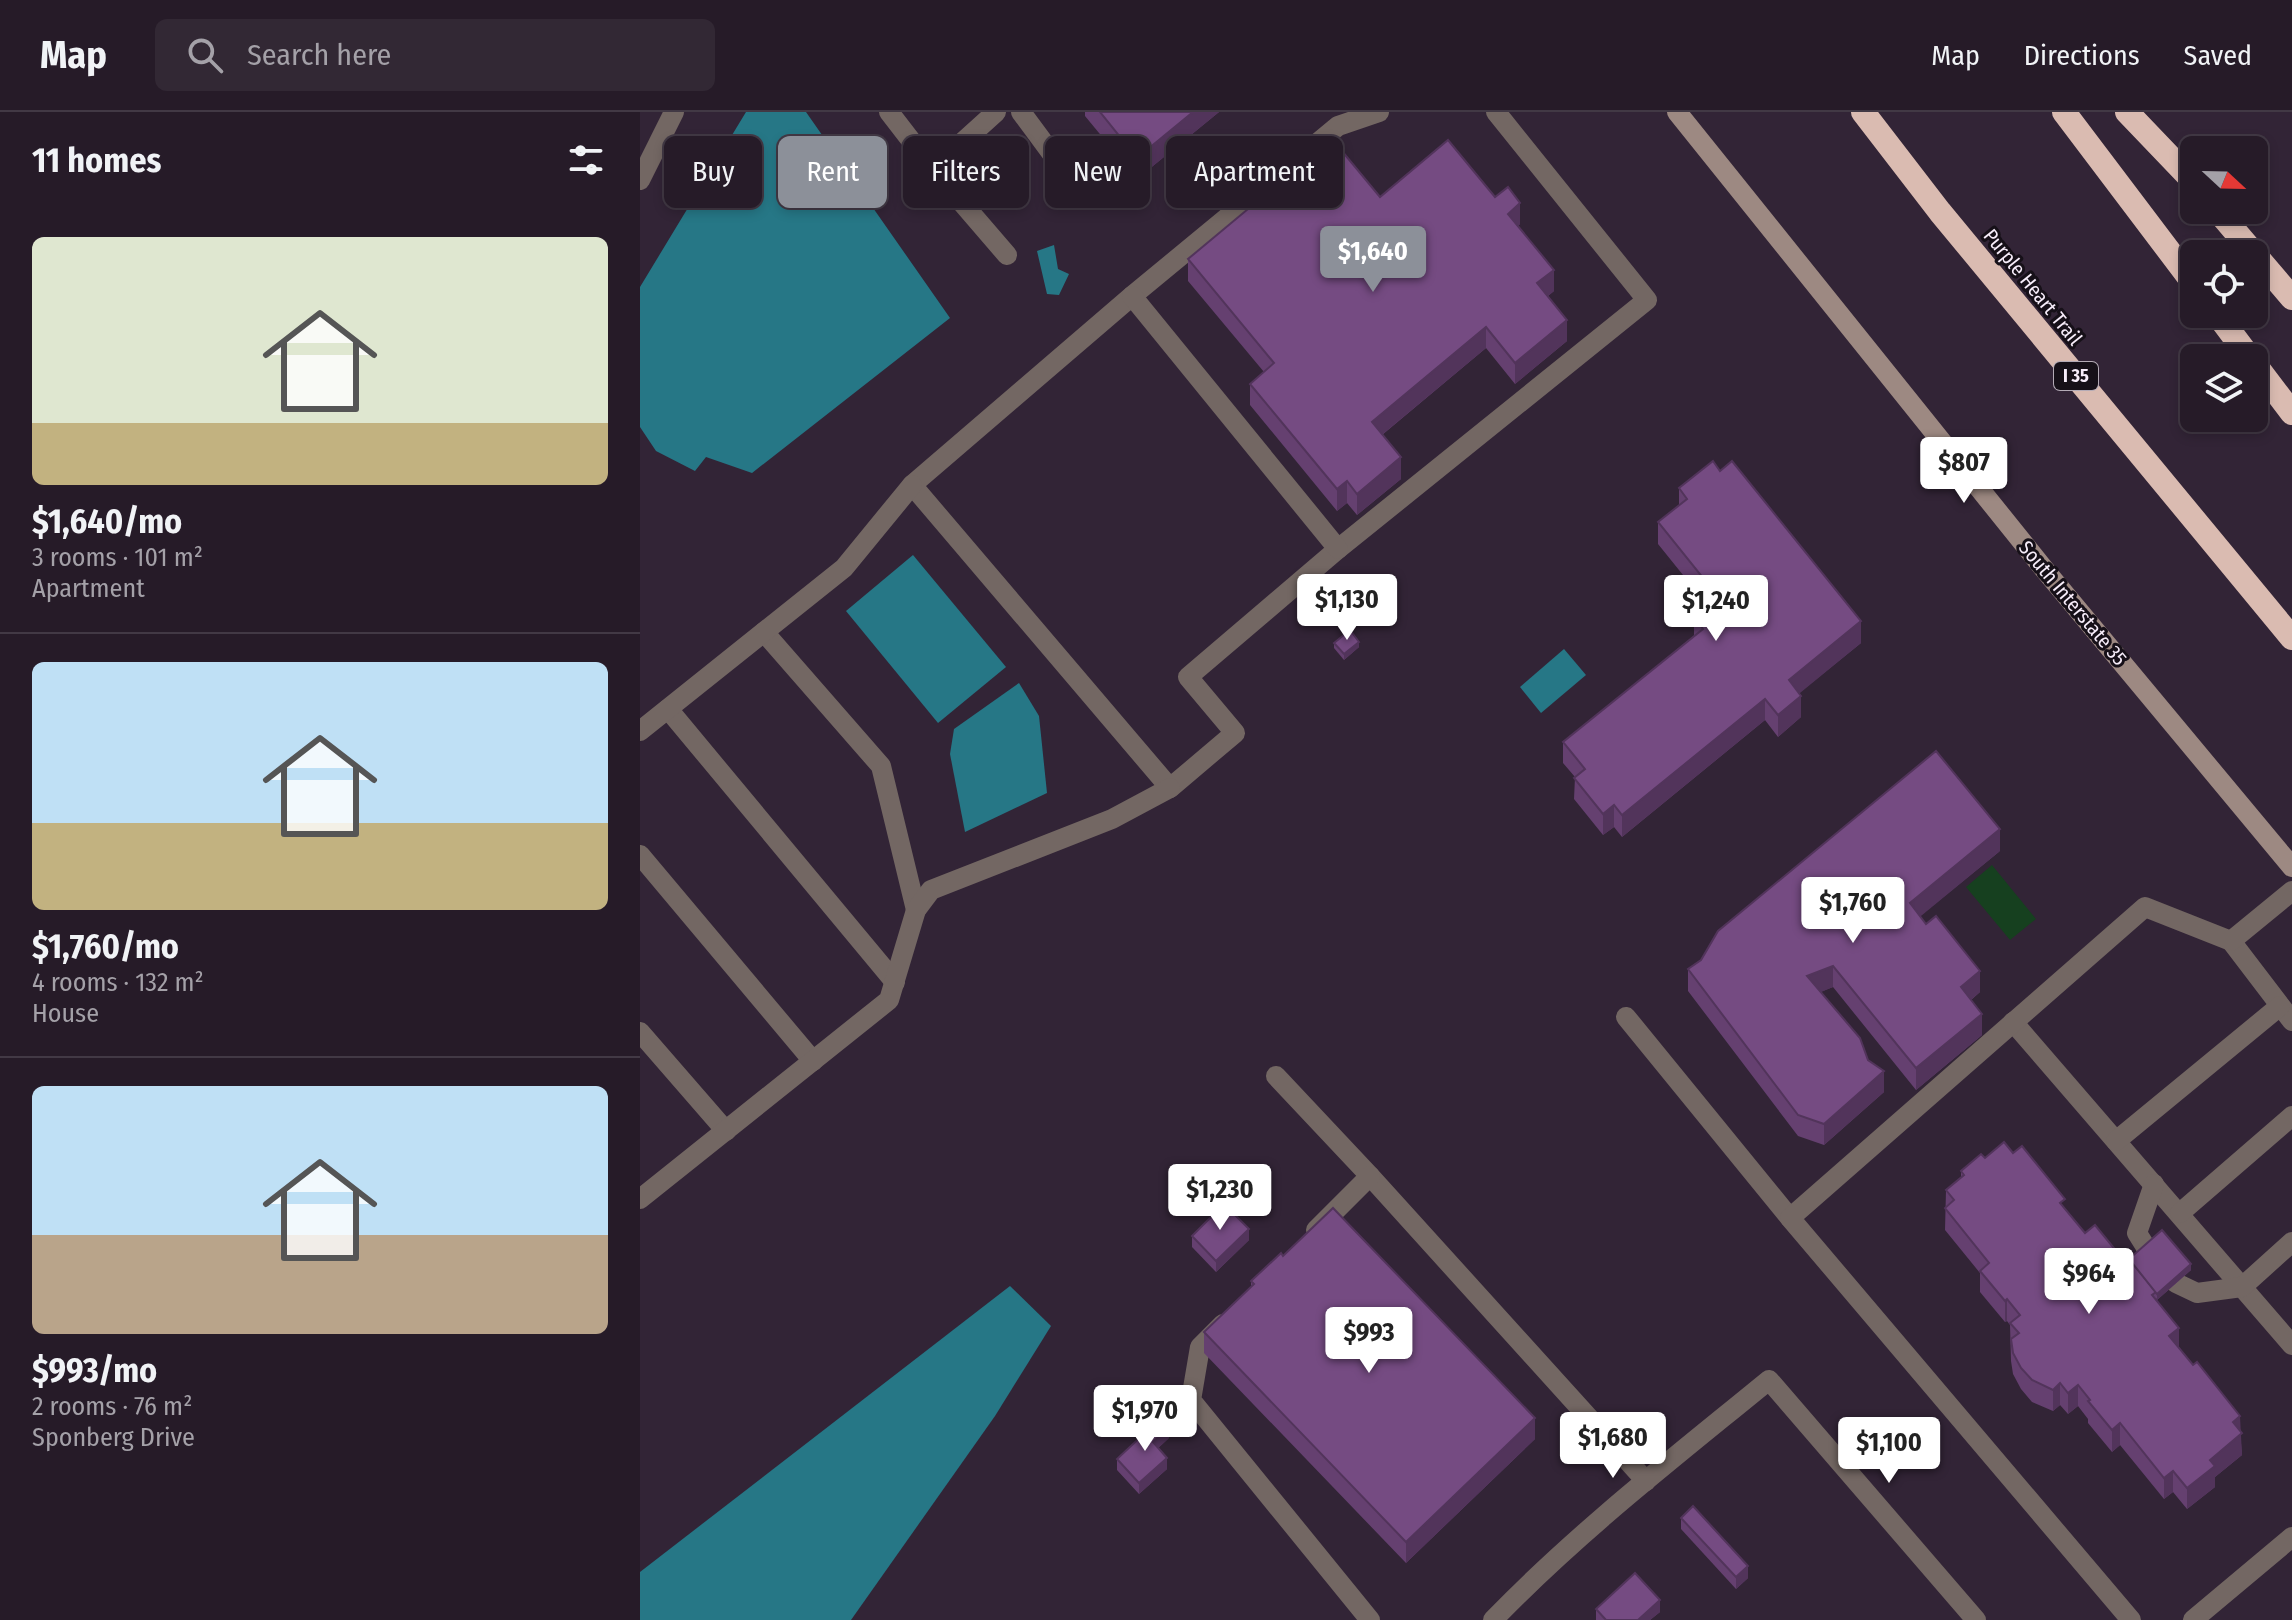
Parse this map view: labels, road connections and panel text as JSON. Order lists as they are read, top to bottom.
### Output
{
  "streets": {
    "highway": ["Purple Heart Trail", "I 35"],
    "main road": ["South Interstate 35"]
  },
  "north": "right",
  "page": {
    "header": "Map",
    "search": "Search here",
    "nav": ["Map", "Directions", "Saved"],
    "heading": "11 homes",
    "chip": [
      "Buy",
      "Rent",
      "Filters",
      "New",
      "Apartment"
    ],
    "list": [
      {
        "name": "$1,640/mo",
        "note": "3 rooms · 101 m² · Apartment"
      },
      {
        "name": "$1,760/mo",
        "note": "4 rooms · 132 m² · House"
      },
      {
        "name": "$993/mo",
        "note": "2 rooms · 76 m² · Sponberg Drive"
      }
    ],
    "price": [
      "$1,640",
      "$807",
      "$1,130",
      "$1,240",
      "$1,760",
      "$1,230",
      "$964",
      "$993",
      "$1,970",
      "$1,680",
      "$1,100"
    ]
  }
}
